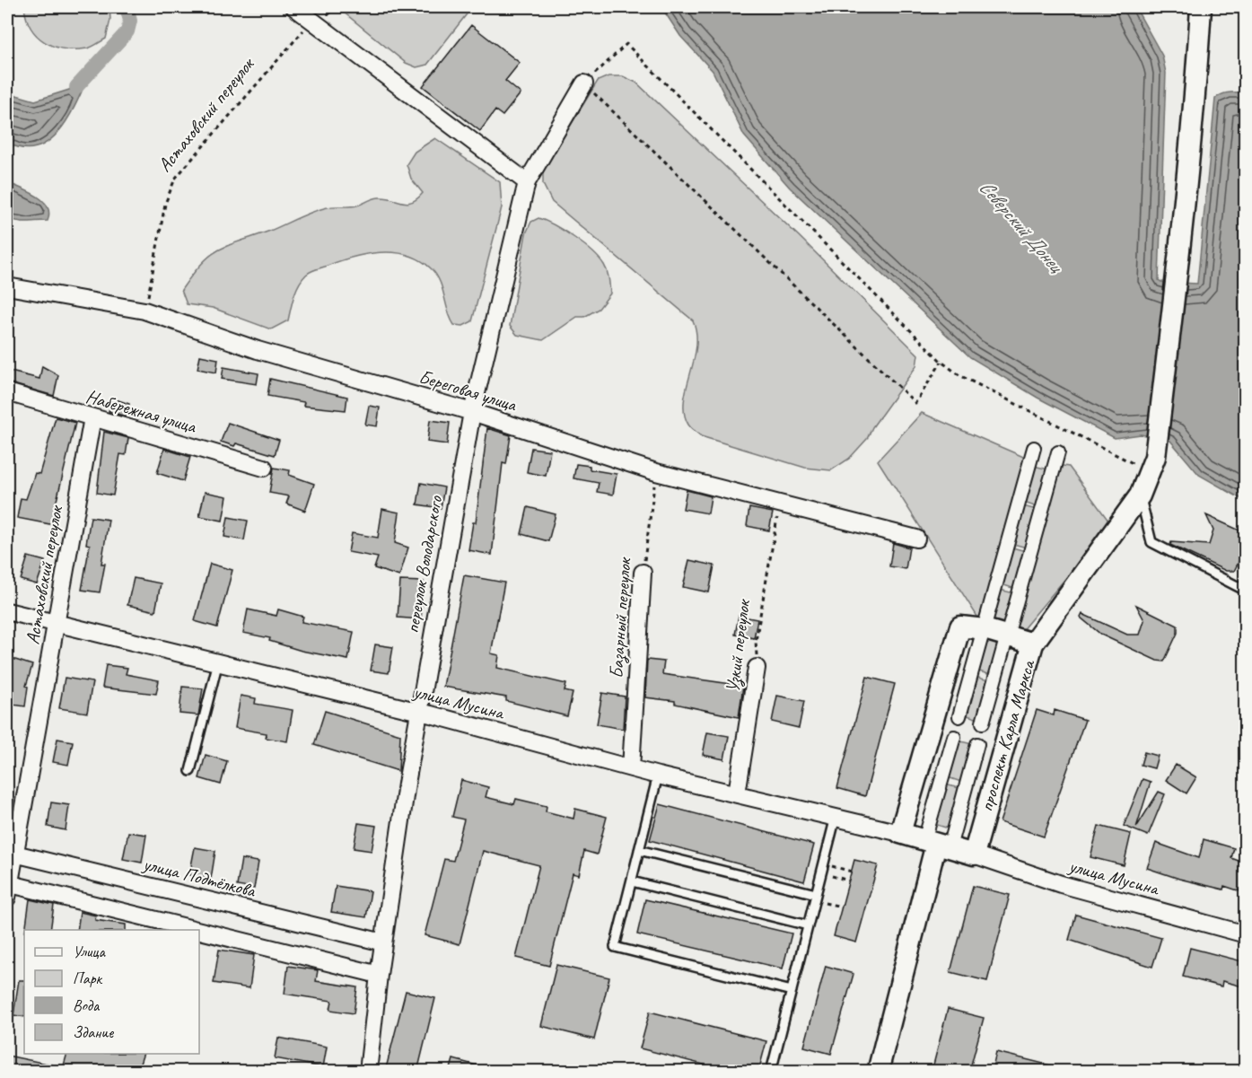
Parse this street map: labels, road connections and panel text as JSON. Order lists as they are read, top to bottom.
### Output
{
  "streets": {
    "street": [
      "Астаховский переулок",
      "Береговая улица",
      "Набережная улица",
      "переулок Володарского",
      "Базарный переулок",
      "Узкий переулок",
      "улица Мусина",
      "проспект Карла Маркса",
      "улица Подтёлкова"
    ]
  },
  "crossings": [
    ["Астаховский переулок", "Береговая улица"],
    ["Астаховский переулок", "Набережная улица"],
    ["Астаховский переулок", "улица Мусина"],
    ["Астаховский переулок", "улица Подтёлкова"],
    ["Береговая улица", "переулок Володарского"],
    ["Береговая улица", "Базарный переулок"],
    ["Береговая улица", "Узкий переулок"],
    ["переулок Володарского", "улица Мусина"],
    ["переулок Володарского", "улица Подтёлкова"],
    ["Базарный переулок", "улица Мусина"],
    ["Узкий переулок", "улица Мусина"],
    ["улица Мусина", "проспект Карла Маркса"]
  ],
  "water": ["Северский Донец"],
  "legend": [
    "Улица",
    "Парк",
    "Вода",
    "Здание"
  ]
}
